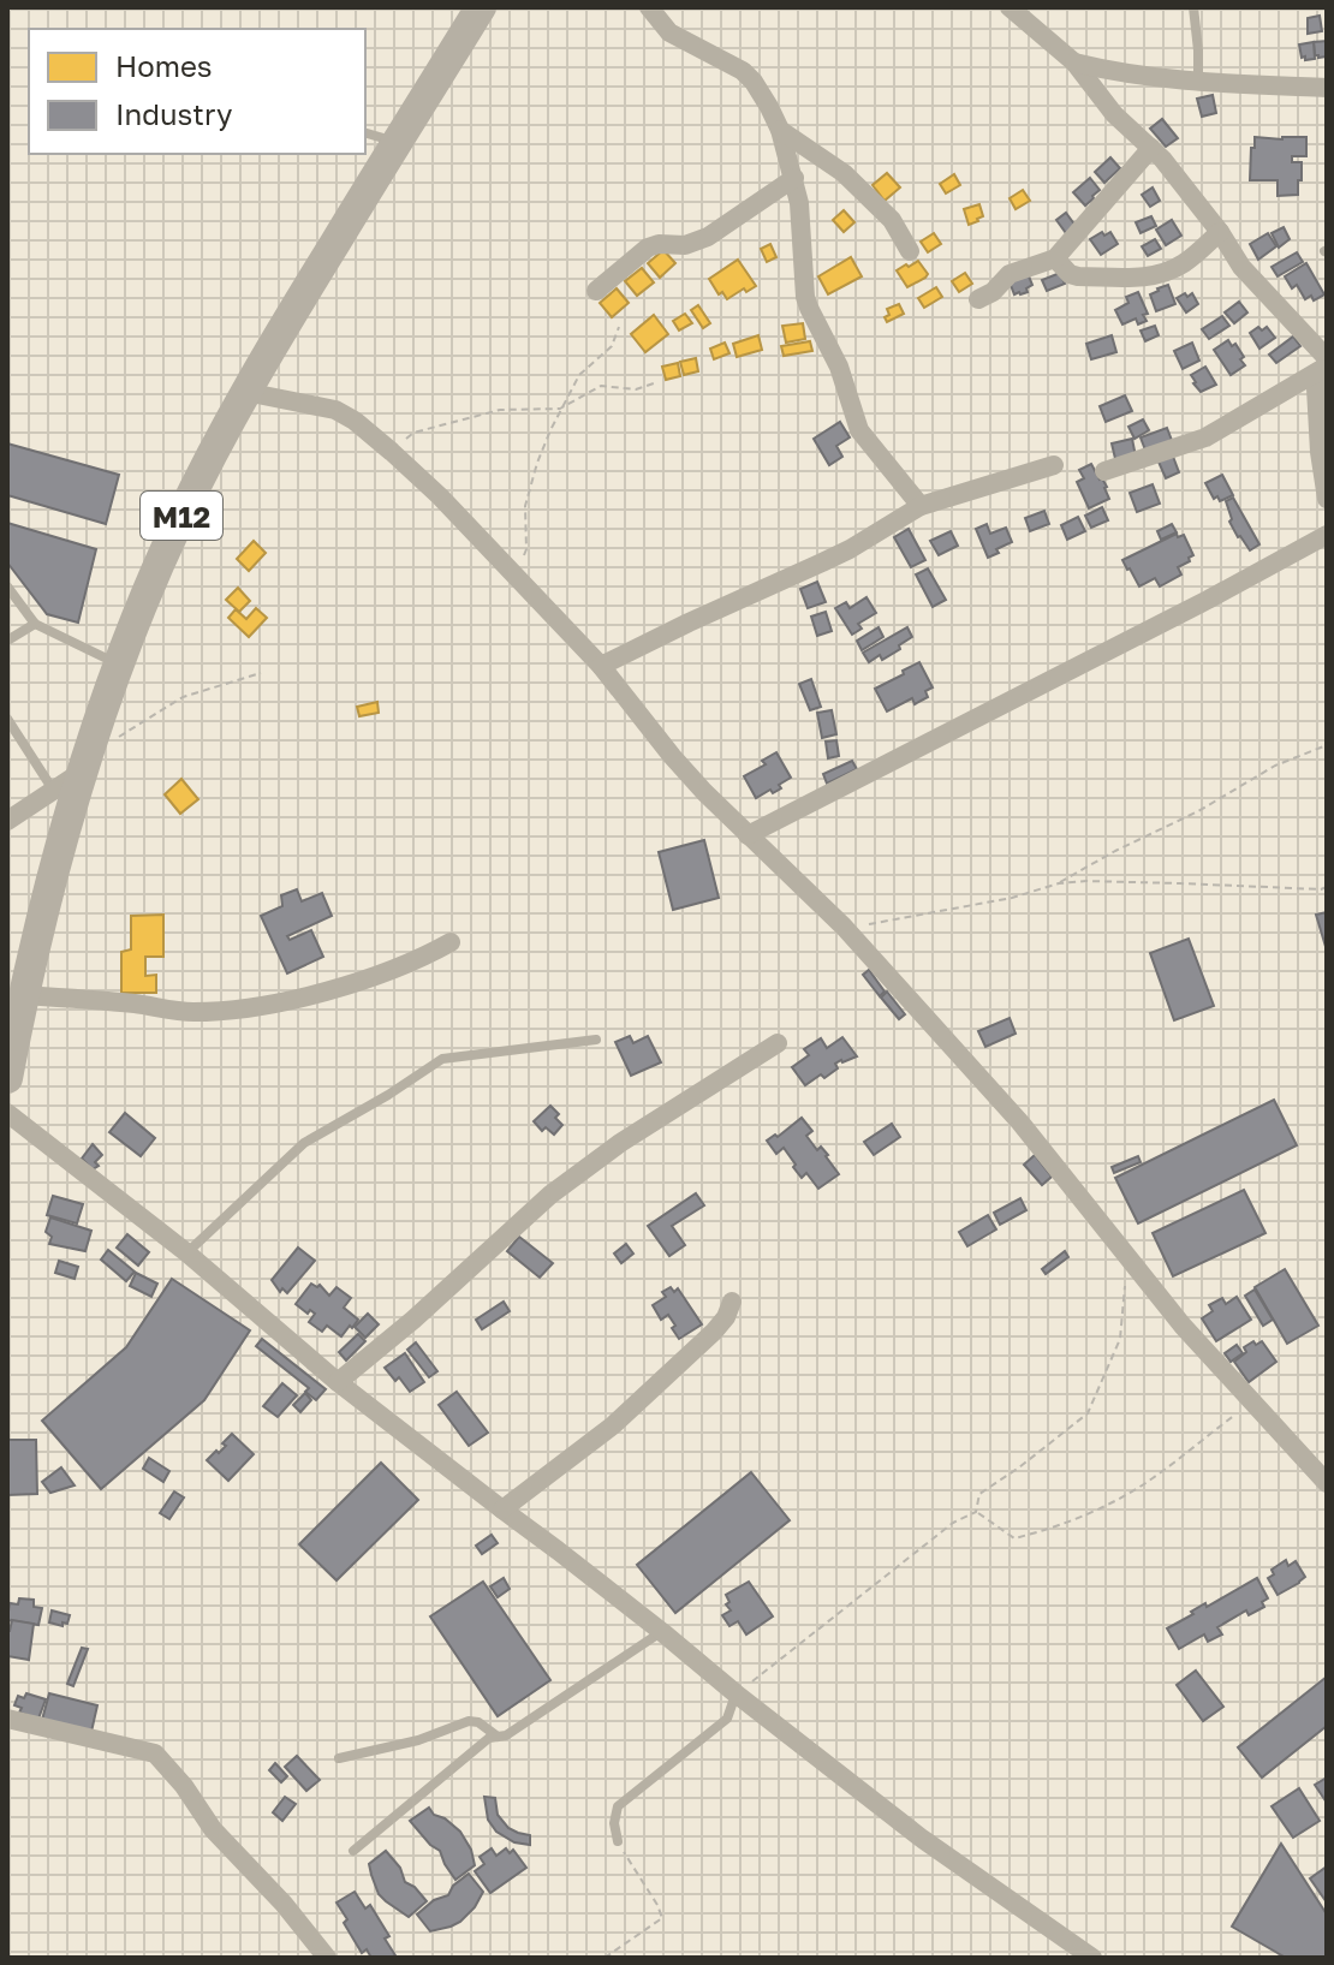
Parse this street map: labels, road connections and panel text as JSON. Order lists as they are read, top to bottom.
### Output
{
  "streets": {
    "highway": ["M12"]
  },
  "legend": ["Homes", "Industry"]
}
